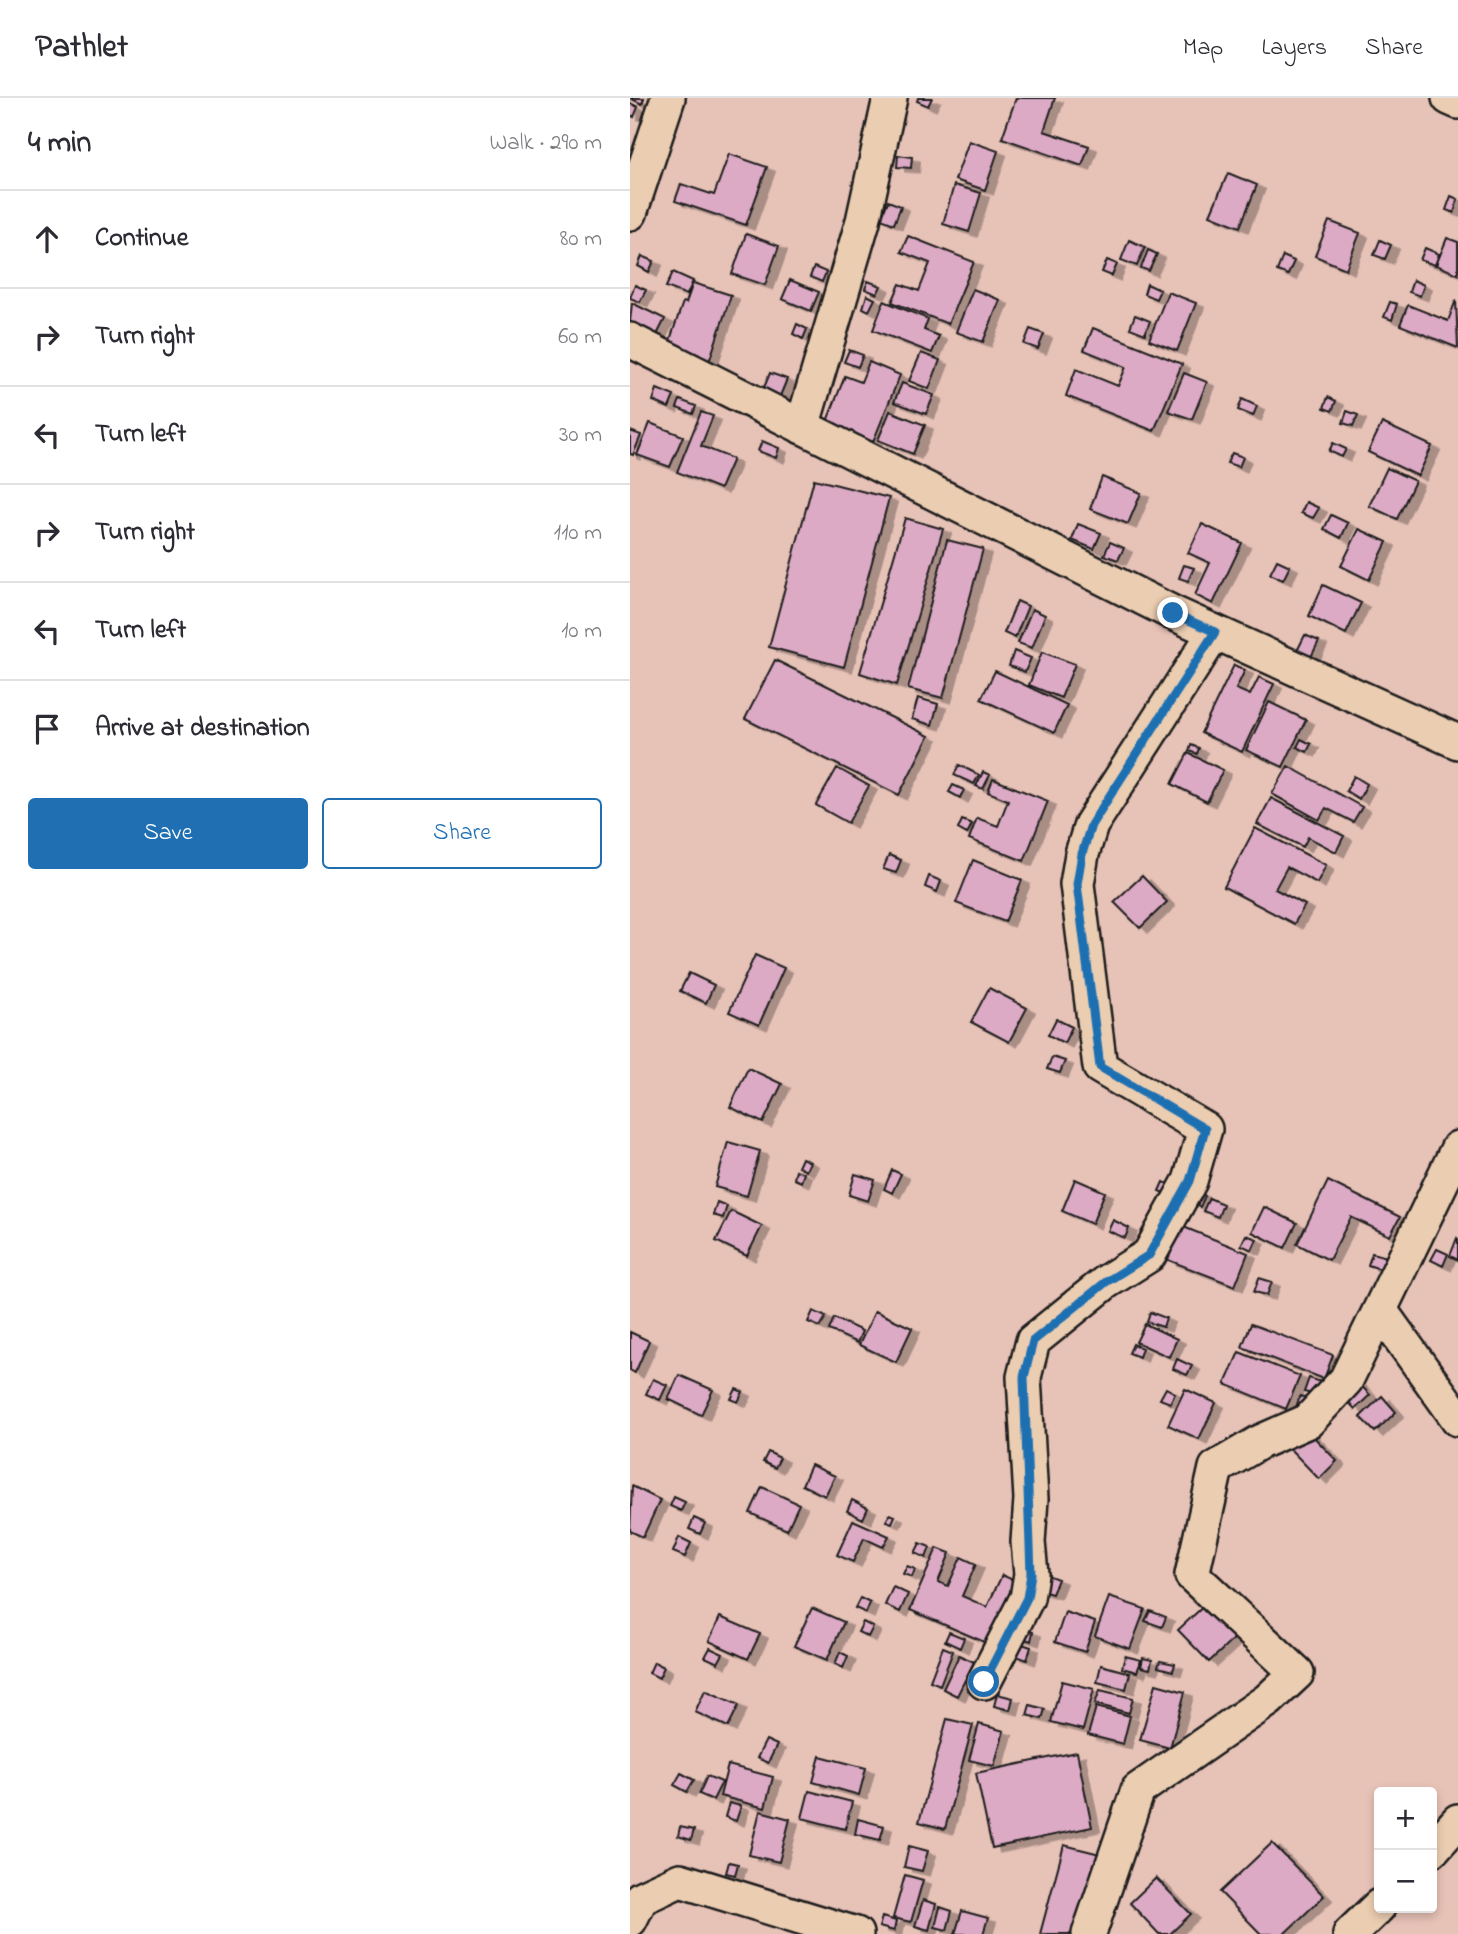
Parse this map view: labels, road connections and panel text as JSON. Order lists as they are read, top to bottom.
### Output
{
  "page": {
    "header": "Pathlet",
    "nav": ["Map", "Layers", "Share"],
    "heading": ["4 min", "Walk · 290 m"],
    "list": [
      ["Continue", "80 m"],
      ["Turn right", "60 m"],
      ["Turn left", "30 m"],
      ["Turn right", "110 m"],
      ["Turn left", "10 m"],
      "Arrive at destination"
    ],
    "buttons": ["Save", "Share"],
    "map_buttons": ["+", "−"]
  }
}
